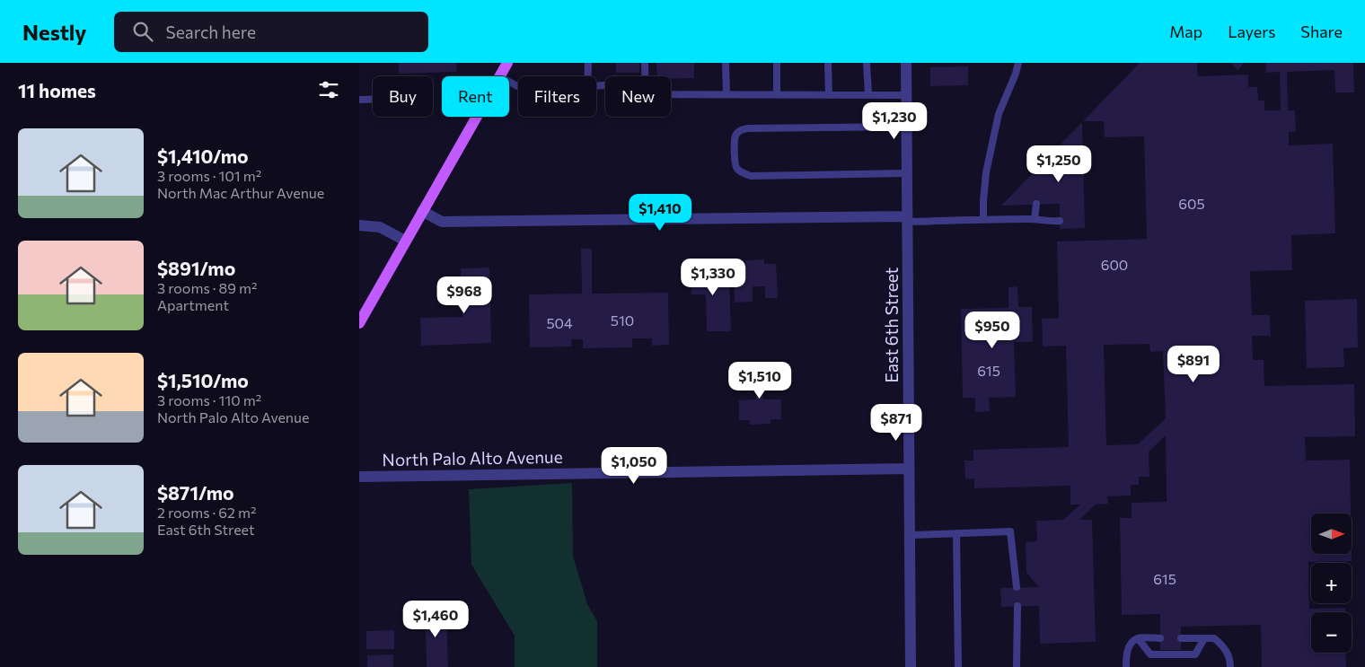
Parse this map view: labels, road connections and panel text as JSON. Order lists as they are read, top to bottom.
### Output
{
  "streets": {
    "street": ["East 6th Street", "North Palo Alto Avenue"]
  },
  "crossings": [
    ["East 6th Street", "North Palo Alto Avenue"]
  ],
  "house_numbers": [
    "605",
    "600",
    "510",
    "504",
    "615",
    "615"
  ],
  "north": "right",
  "page": {
    "header": "Nestly",
    "search": "Search here",
    "nav": ["Map", "Layers", "Share"],
    "heading": "11 homes",
    "chip": [
      "Buy",
      "Rent",
      "Filters",
      "New"
    ],
    "price": [
      "$1,230",
      "$1,250",
      "$1,410",
      "$1,330",
      "$968",
      "$950",
      "$891",
      "$1,510",
      "$871",
      "$1,050",
      "$1,460"
    ],
    "list": [
      {
        "name": "$1,410/mo",
        "note": "3 rooms · 101 m² · North Mac Arthur Avenue"
      },
      {
        "name": "$891/mo",
        "note": "3 rooms · 89 m² · Apartment"
      },
      {
        "name": "$1,510/mo",
        "note": "3 rooms · 110 m² · North Palo Alto Avenue"
      },
      {
        "name": "$871/mo",
        "note": "2 rooms · 62 m² · East 6th Street"
      }
    ],
    "map_buttons": ["+", "−"]
  }
}
